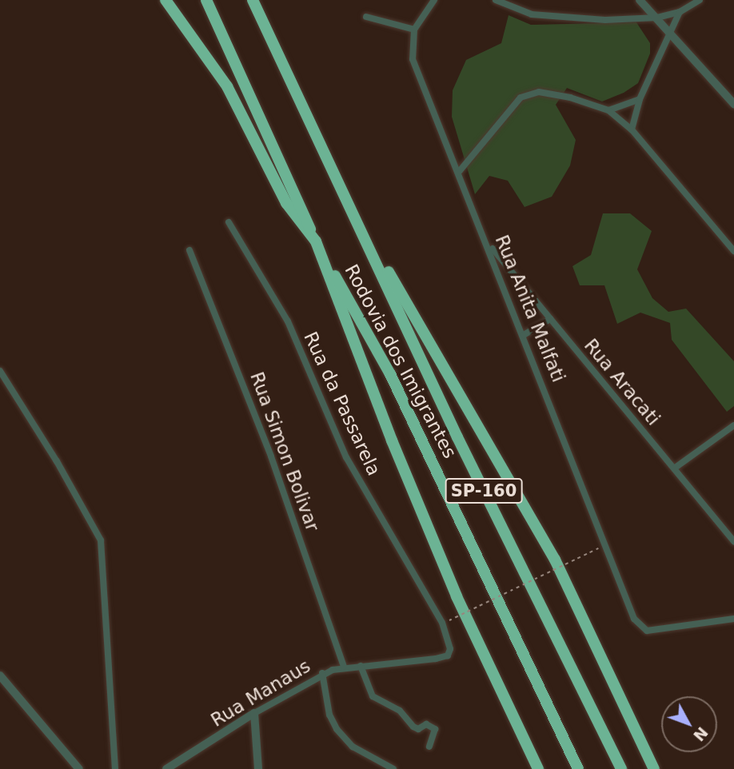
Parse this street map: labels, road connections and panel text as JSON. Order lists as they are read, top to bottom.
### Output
{
  "streets": {
    "highway": ["Rodovia dos Imigrantes", "SP-160"],
    "street": [
      "Rua Anita Malfati",
      "Rua Aracati",
      "Rua da Passarela",
      "Rua Simon Bolivar",
      "Rua Manaus"
    ]
  },
  "crossings": [
    ["Rua Anita Malfati", "Rua Aracati"],
    ["Rua da Passarela", "Rua Manaus"],
    ["Rua Simon Bolivar", "Rua Manaus"]
  ],
  "north": "bottom right"
}
